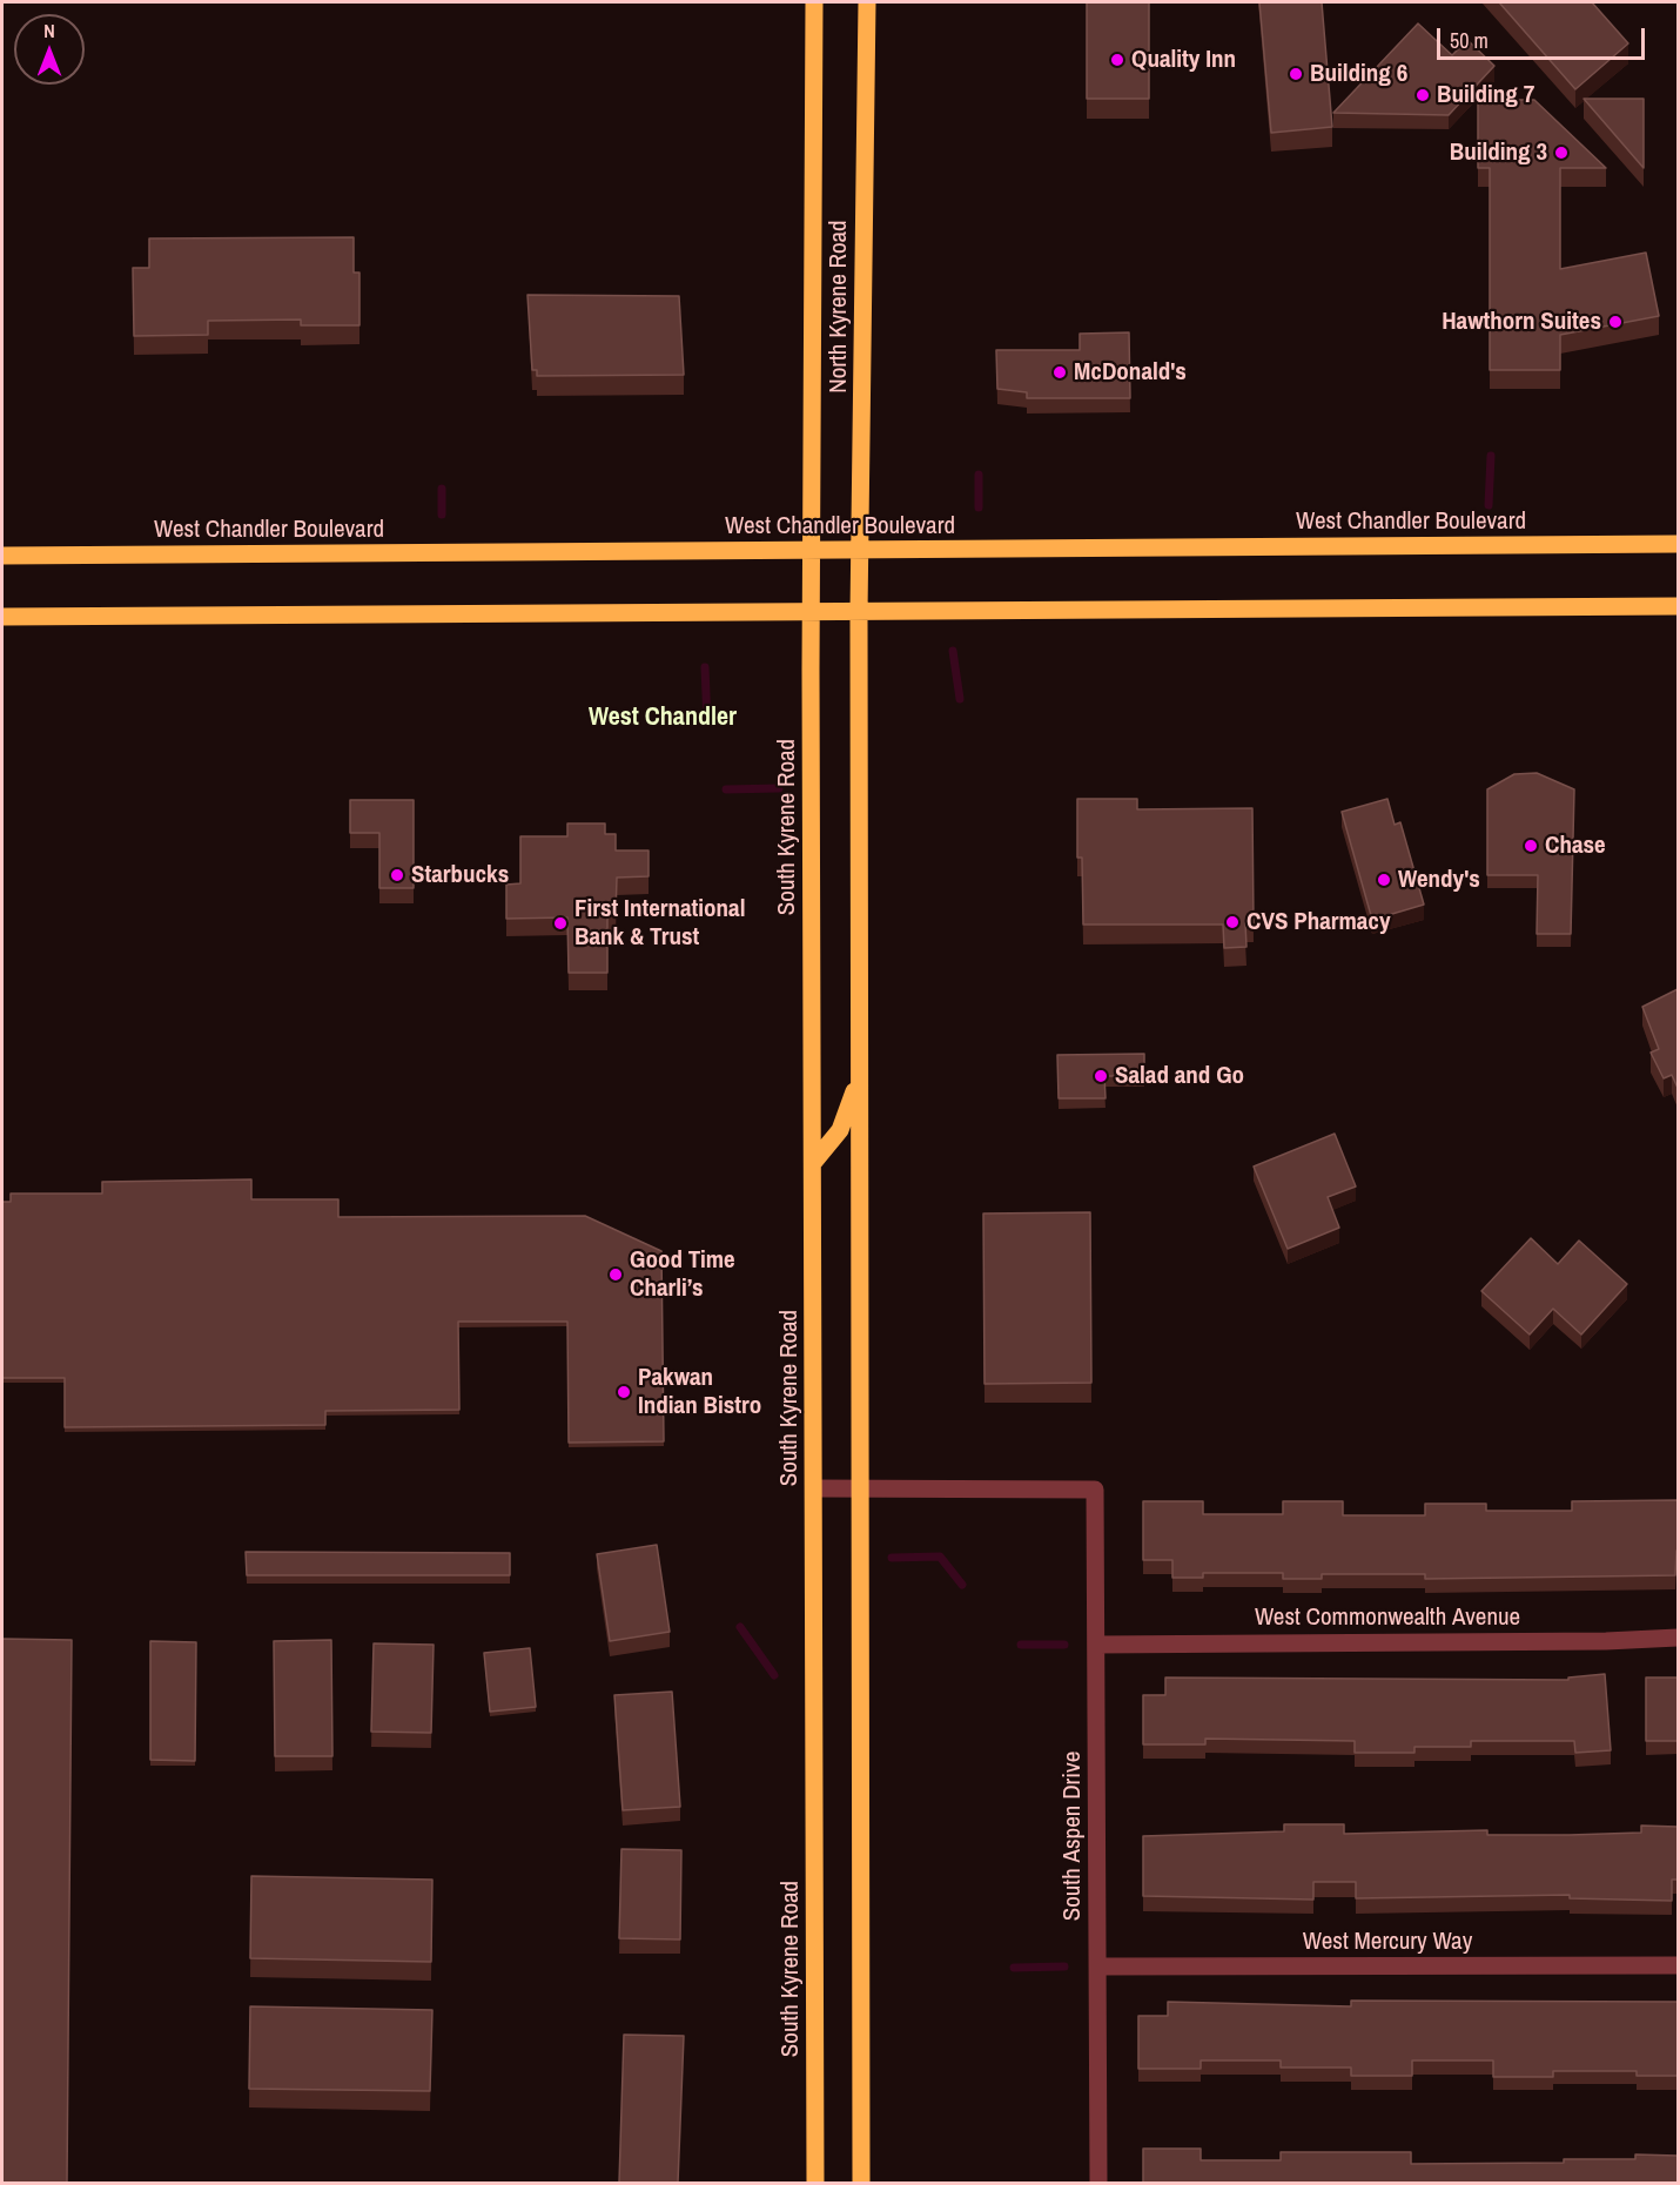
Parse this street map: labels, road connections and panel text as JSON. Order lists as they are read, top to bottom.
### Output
{
  "streets": {
    "main road": ["North Kyrene Road", "West Chandler Boulevard", "South Kyrene Road"],
    "street": ["West Commonwealth Avenue", "South Aspen Drive", "West Mercury Way"]
  },
  "crossings": [
    ["North Kyrene Road", "West Chandler Boulevard"],
    ["North Kyrene Road", "South Kyrene Road"],
    ["West Commonwealth Avenue", "South Aspen Drive"],
    ["South Aspen Drive", "West Mercury Way"]
  ],
  "districts": ["West Chandler"],
  "places": [
    "Quality Inn",
    "Building 6",
    "Building 7",
    "Building 3",
    "Hawthorn Suites",
    "McDonald's",
    "Chase",
    "Starbucks",
    "Wendy's",
    "CVS Pharmacy",
    "First International Bank & Trust",
    "Salad and Go",
    "Good Time Charli’s",
    "Pakwan Indian Bistro"
  ],
  "scale_bar": "50 m",
  "north": "top"
}
